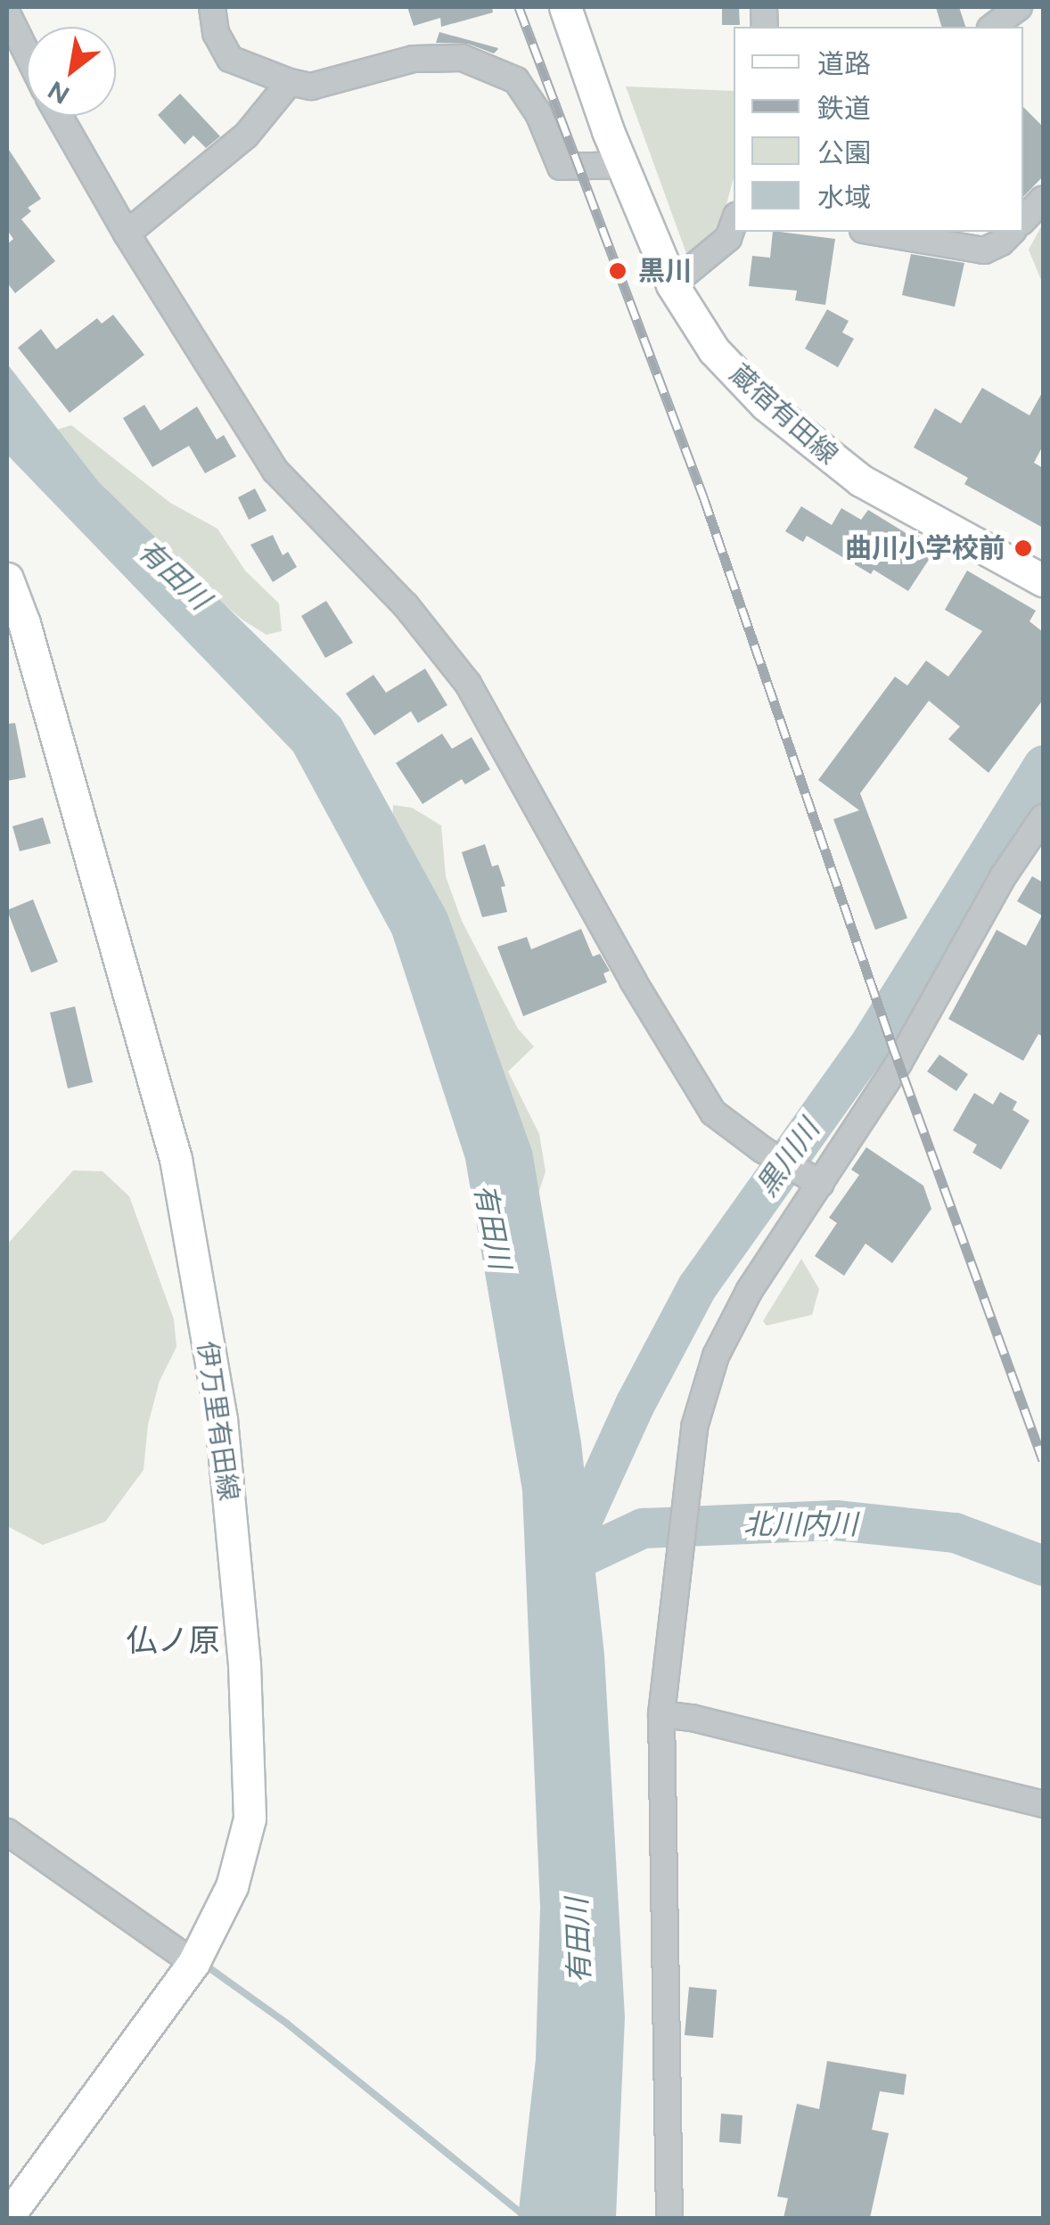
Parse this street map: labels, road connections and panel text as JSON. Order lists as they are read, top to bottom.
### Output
{
  "streets": {
    "main road": ["蔵宿有田線", "伊万里有田線"]
  },
  "districts": ["仏ノ原"],
  "water": ["有田川", "黒川川", "北川内川"],
  "places": ["黒川", "曲川小学校前"],
  "legend": [
    "道路",
    "鉄道",
    "公園",
    "水域"
  ],
  "north": "bottom left"
}
